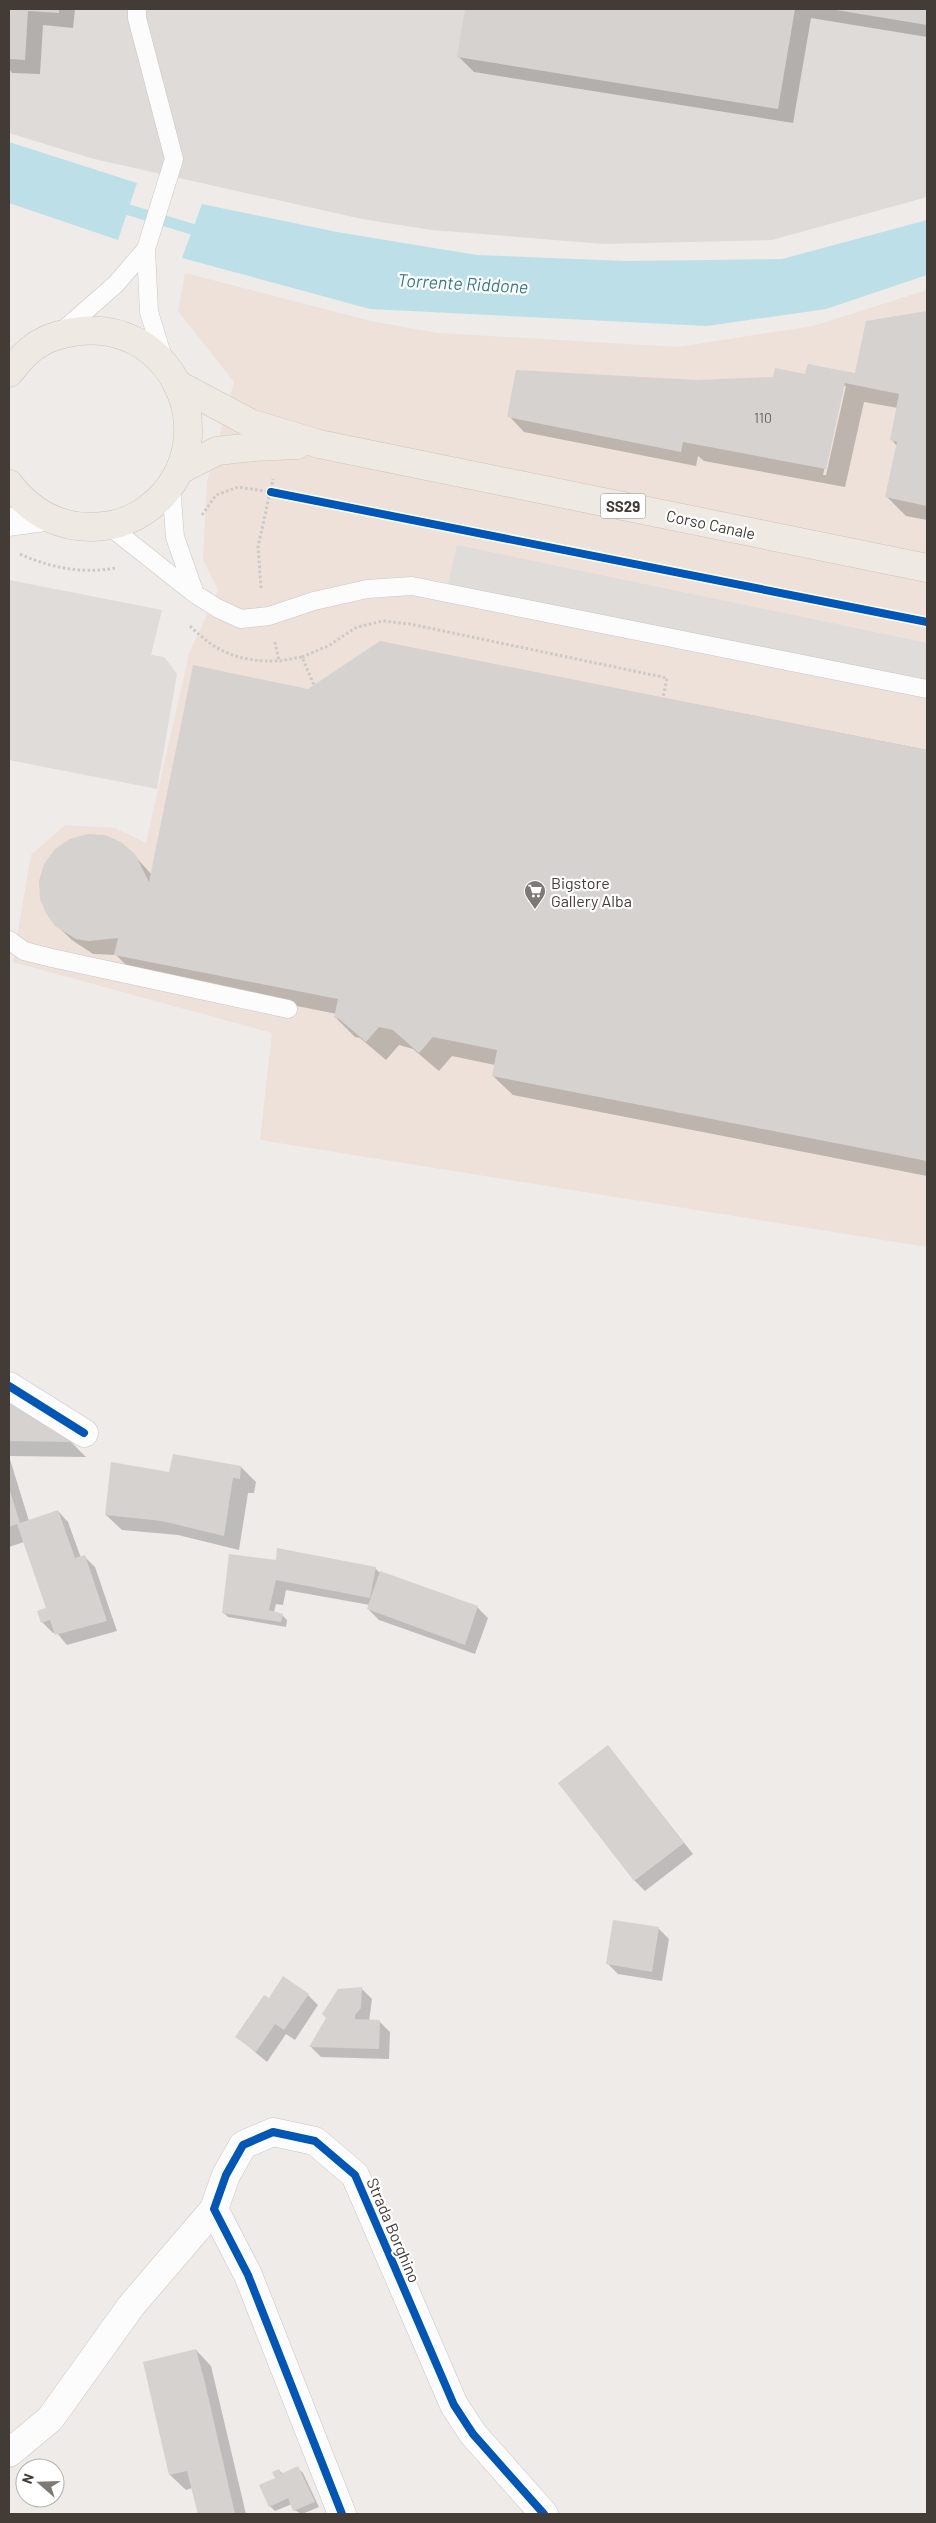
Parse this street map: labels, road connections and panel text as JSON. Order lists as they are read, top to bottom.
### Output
{
  "streets": {
    "main road": ["SS29", "Corso Canale"],
    "street": ["Strada Borghino"]
  },
  "water": ["Torrente Riddone"],
  "places": {
    "supermarket": ["Bigstore Gallery Alba"]
  },
  "house_numbers": ["110"],
  "north": "left"
}
